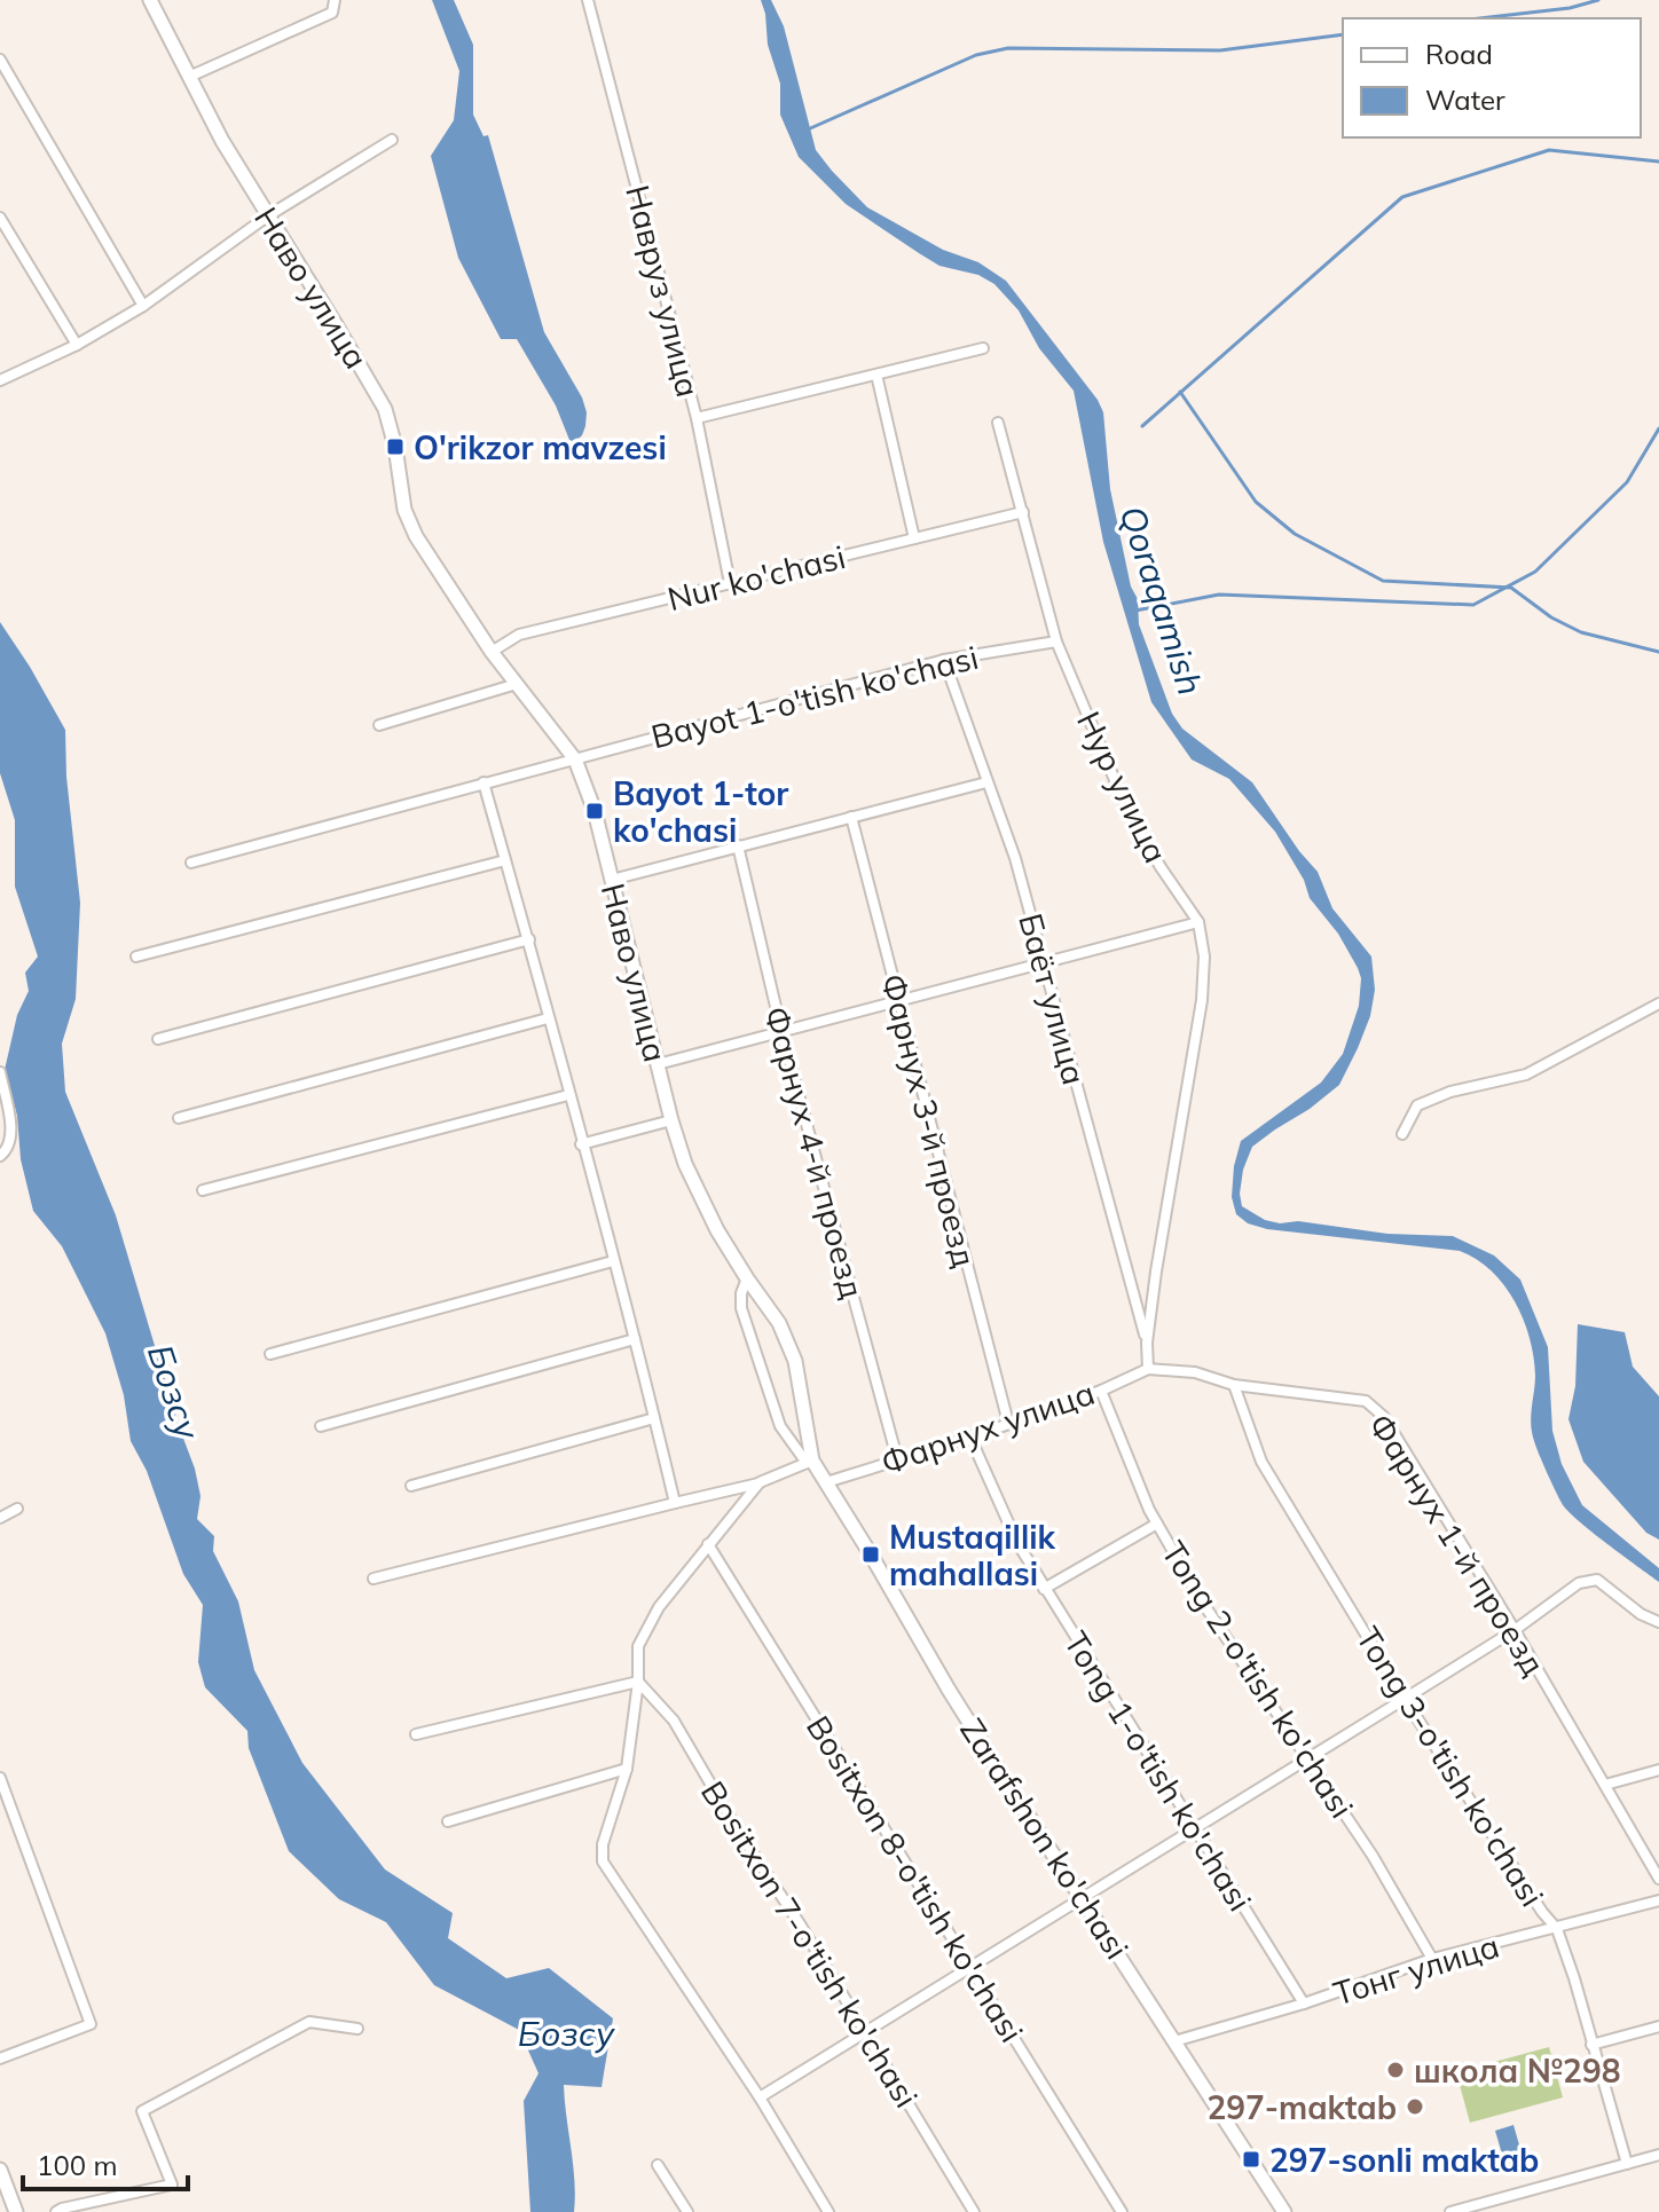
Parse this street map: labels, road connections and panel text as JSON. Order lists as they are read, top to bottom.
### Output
{
  "streets": {
    "street": [
      "Наво улица",
      "Навруз улица",
      "Nur ko'chasi",
      "Bayot 1-o'tish ko'chasi",
      "Нур улица",
      "Баёт улица",
      "Фарнух 3-й проезд",
      "Фарнух 4-й проезд",
      "Фарнух улица",
      "Фарнух 1-й проезд",
      "Tong 2-o'tish ko'chasi",
      "Tong 3-o'tish ko'chasi",
      "Tong 1-o'tish ko'chasi",
      "Zarafshon ko'chasi",
      "Bositxon 8-o'tish ko'chasi",
      "Bositxon 7-o'tish ko'chasi",
      "Тонг улица"
    ]
  },
  "crossings": [
    ["Наво улица", "Nur ko'chasi"],
    ["Наво улица", "Bayot 1-o'tish ko'chasi"],
    ["Наво улица", "Zarafshon ko'chasi"],
    ["Навруз улица", "Nur ko'chasi"],
    ["Nur ko'chasi", "Нур улица"],
    ["Bayot 1-o'tish ko'chasi", "Нур улица"],
    ["Bayot 1-o'tish ko'chasi", "Баёт улица"],
    ["Нур улица", "Баёт улица"],
    ["Нур улица", "Фарнух улица"],
    ["Нур улица", "Фарнух 1-й проезд"],
    ["Фарнух 3-й проезд", "Фарнух улица"],
    ["Фарнух 4-й проезд", "Фарнух улица"],
    ["Фарнух улица", "Фарнух 1-й проезд"],
    ["Фарнух улица", "Tong 2-o'tish ko'chasi"],
    ["Фарнух улица", "Tong 1-o'tish ko'chasi"],
    ["Фарнух улица", "Zarafshon ko'chasi"],
    ["Фарнух 1-й проезд", "Tong 3-o'tish ko'chasi"],
    ["Tong 2-o'tish ko'chasi", "Тонг улица"],
    ["Tong 3-o'tish ko'chasi", "Тонг улица"],
    ["Tong 1-o'tish ko'chasi", "Тонг улица"],
    ["Zarafshon ko'chasi", "Тонг улица"]
  ],
  "water": ["Qoraqamish", "Бозсу"],
  "places": {
    "transit": [
      "O'rikzor mavzesi",
      "Bayot 1-tor ko'chasi",
      "Mustaqillik mahallasi",
      "297-sonli maktab"
    ],
    "other": ["школа №298", "297-maktab"]
  },
  "legend": ["Road", "Water"],
  "scale_bar": "100 m"
}
